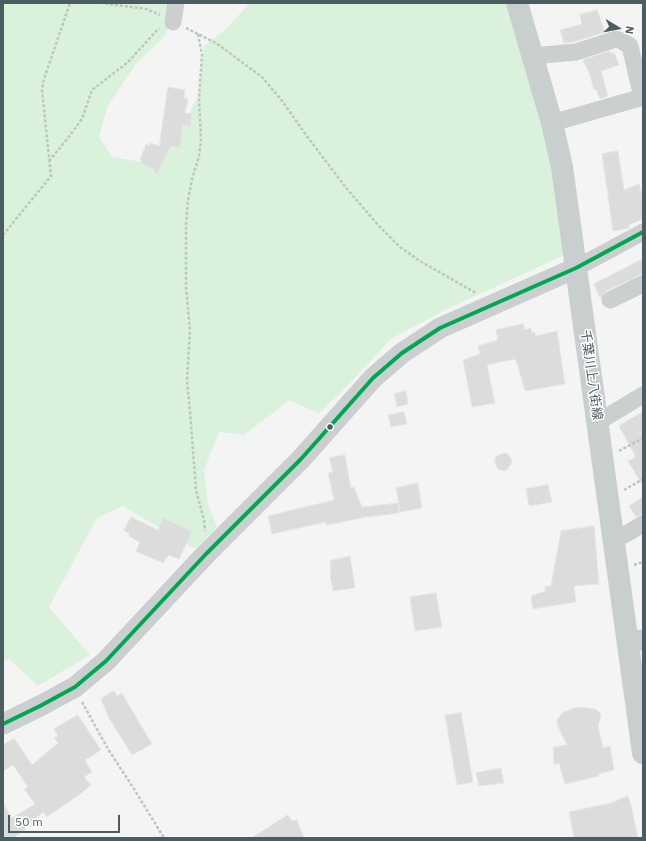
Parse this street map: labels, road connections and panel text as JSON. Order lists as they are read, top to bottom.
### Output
{
  "streets": {
    "main road": ["千葉川上八街線"]
  },
  "scale_bar": "50 m",
  "north": "right"
}
